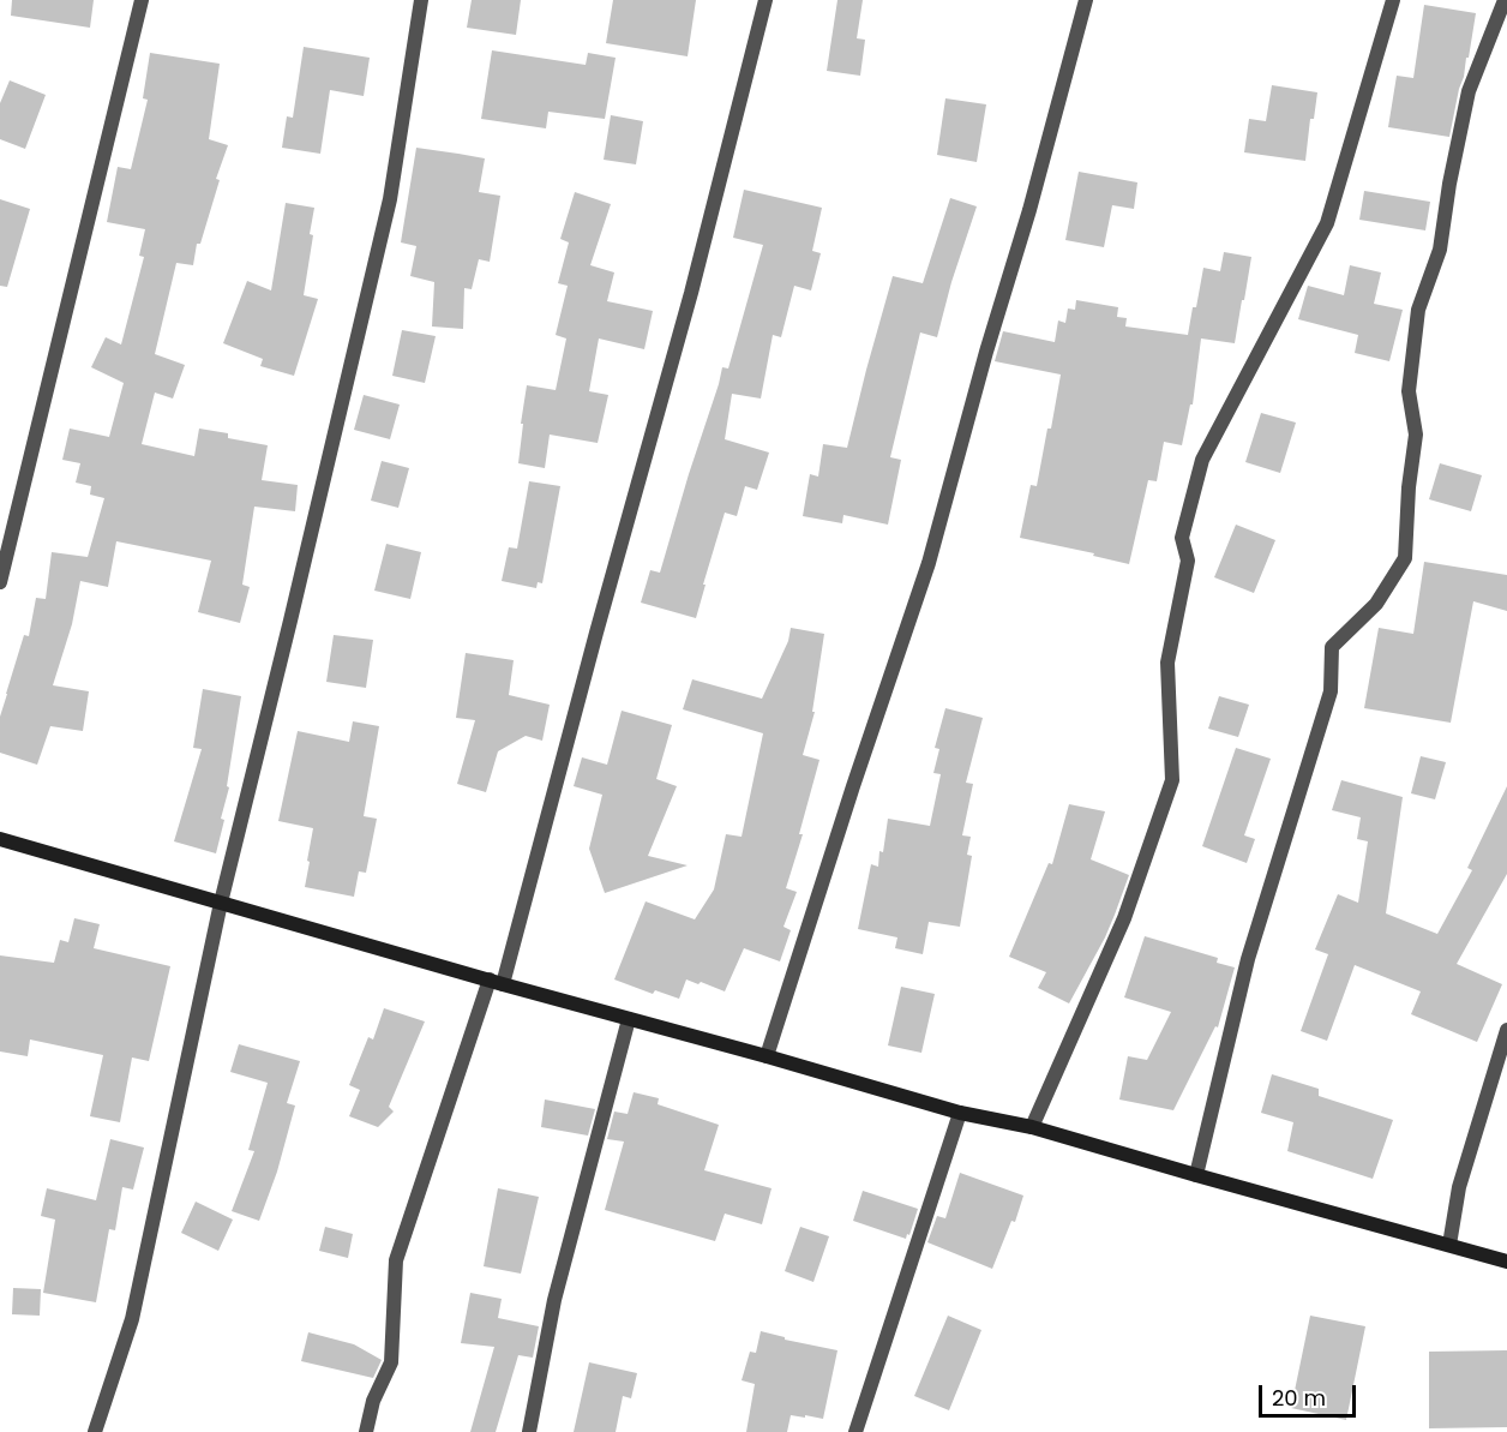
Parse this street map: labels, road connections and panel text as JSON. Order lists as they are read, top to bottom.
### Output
{
  "scale_bar": "20 m"
}
